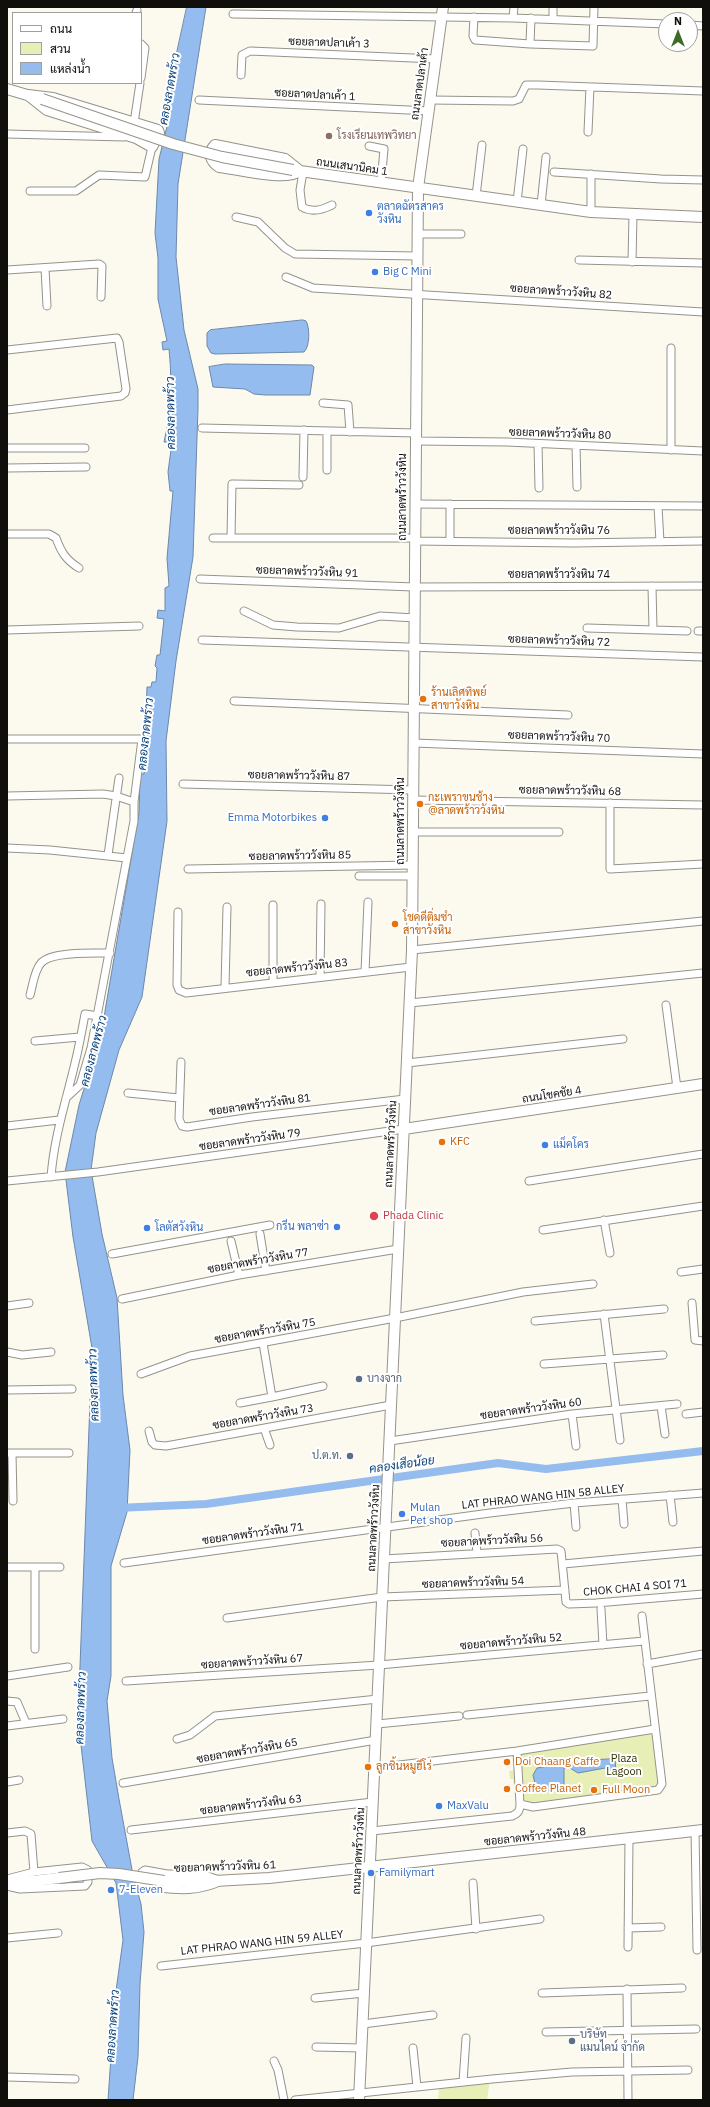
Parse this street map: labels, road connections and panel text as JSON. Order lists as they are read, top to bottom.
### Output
{
  "streets": {
    "street": [
      "ซอยลาดปลาเค้า 3",
      "ถนนลาดปลาเค้า",
      "ซอยลาดปลาเค้า 1",
      "ถนนเสนานิคม 1",
      "ซอยลาดพร้าววังหิน 82",
      "ซอยลาดพร้าววังหิน 80",
      "ถนนลาดพร้าววังหิน",
      "ซอยลาดพร้าววังหิน 76",
      "ซอยลาดพร้าววังหิน 91",
      "ซอยลาดพร้าววังหิน 74",
      "ซอยลาดพร้าววังหิน 72",
      "ซอยลาดพร้าววังหิน 70",
      "ซอยลาดพร้าววังหิน 87",
      "ซอยลาดพร้าววังหิน 68",
      "ซอยลาดพร้าววังหิน 85",
      "ซอยลาดพร้าววังหิน 83",
      "ถนนโชคชัย 4",
      "ซอยลาดพร้าววังหิน 81",
      "ซอยลาดพร้าววังหิน 79",
      "ซอยลาดพร้าววังหิน 77",
      "ซอยลาดพร้าววังหิน 75",
      "ซอยลาดพร้าววังหิน 60",
      "ซอยลาดพร้าววังหิน 73",
      "LAT PHRAO WANG HIN 58 ALLEY",
      "ซอยลาดพร้าววังหิน 71",
      "ซอยลาดพร้าววังหิน 56",
      "ซอยลาดพร้าววังหิน 54",
      "CHOK CHAI 4 SOI 71",
      "ซอยลาดพร้าววังหิน 52",
      "ซอยลาดพร้าววังหิน 67",
      "ซอยลาดพร้าววังหิน 65",
      "ซอยลาดพร้าววังหิน 63",
      "ซอยลาดพร้าววังหิน 48",
      "ซอยลาดพร้าววังหิน 61",
      "LAT PHRAO WANG HIN 59 ALLEY"
    ]
  },
  "crossings": [
    ["ซอยลาดปลาเค้า 3", "ถนนลาดปลาเค้า"],
    ["ถนนลาดปลาเค้า", "ซอยลาดปลาเค้า 1"],
    ["ถนนลาดปลาเค้า", "ถนนเสนานิคม 1"],
    ["ถนนลาดปลาเค้า", "ถนนลาดพร้าววังหิน"],
    ["ถนนเสนานิคม 1", "ถนนลาดพร้าววังหิน"],
    ["ซอยลาดพร้าววังหิน 82", "ถนนลาดพร้าววังหิน"],
    ["ซอยลาดพร้าววังหิน 80", "ถนนลาดพร้าววังหิน"],
    ["ถนนลาดพร้าววังหิน", "ซอยลาดพร้าววังหิน 76"],
    ["ถนนลาดพร้าววังหิน", "ซอยลาดพร้าววังหิน 91"],
    ["ถนนลาดพร้าววังหิน", "ซอยลาดพร้าววังหิน 74"],
    ["ถนนลาดพร้าววังหิน", "ซอยลาดพร้าววังหิน 72"],
    ["ถนนลาดพร้าววังหิน", "ซอยลาดพร้าววังหิน 70"],
    ["ถนนลาดพร้าววังหิน", "ซอยลาดพร้าววังหิน 87"],
    ["ถนนลาดพร้าววังหิน", "ซอยลาดพร้าววังหิน 68"],
    ["ถนนลาดพร้าววังหิน", "ซอยลาดพร้าววังหิน 85"],
    ["ถนนลาดพร้าววังหิน", "ซอยลาดพร้าววังหิน 83"],
    ["ถนนลาดพร้าววังหิน", "ถนนโชคชัย 4"],
    ["ถนนลาดพร้าววังหิน", "ซอยลาดพร้าววังหิน 81"],
    ["ถนนลาดพร้าววังหิน", "ซอยลาดพร้าววังหิน 79"],
    ["ถนนลาดพร้าววังหิน", "ซอยลาดพร้าววังหิน 77"],
    ["ถนนลาดพร้าววังหิน", "ซอยลาดพร้าววังหิน 75"],
    ["ถนนลาดพร้าววังหิน", "ซอยลาดพร้าววังหิน 60"],
    ["ถนนลาดพร้าววังหิน", "ซอยลาดพร้าววังหิน 73"],
    ["ถนนลาดพร้าววังหิน", "LAT PHRAO WANG HIN 58 ALLEY"],
    ["ถนนลาดพร้าววังหิน", "ซอยลาดพร้าววังหิน 71"],
    ["ถนนลาดพร้าววังหิน", "ซอยลาดพร้าววังหิน 56"],
    ["ถนนลาดพร้าววังหิน", "ซอยลาดพร้าววังหิน 54"],
    ["ถนนลาดพร้าววังหิน", "ซอยลาดพร้าววังหิน 52"],
    ["ถนนลาดพร้าววังหิน", "ซอยลาดพร้าววังหิน 67"],
    ["ถนนลาดพร้าววังหิน", "ซอยลาดพร้าววังหิน 65"],
    ["ถนนลาดพร้าววังหิน", "ซอยลาดพร้าววังหิน 63"],
    ["ถนนลาดพร้าววังหิน", "ซอยลาดพร้าววังหิน 48"],
    ["ถนนลาดพร้าววังหิน", "ซอยลาดพร้าววังหิน 61"],
    ["ถนนลาดพร้าววังหิน", "LAT PHRAO WANG HIN 59 ALLEY"],
    ["ซอยลาดพร้าววังหิน 91", "ซอยลาดพร้าววังหิน 74"],
    ["ถนนโชคชัย 4", "ซอยลาดพร้าววังหิน 79"],
    ["LAT PHRAO WANG HIN 58 ALLEY", "ซอยลาดพร้าววังหิน 71"],
    ["ซอยลาดพร้าววังหิน 56", "ซอยลาดพร้าววังหิน 54"],
    ["ซอยลาดพร้าววังหิน 56", "CHOK CHAI 4 SOI 71"],
    ["ซอยลาดพร้าววังหิน 52", "ซอยลาดพร้าววังหิน 67"],
    ["ซอยลาดพร้าววังหิน 48", "ซอยลาดพร้าววังหิน 61"]
  ],
  "water": ["คลองลาดพร้าว", "คลองเสือน้อย"],
  "parks": ["Plaza Lagoon"],
  "places": [
    "โรงเรียนเทพวิทยา",
    "ตลาดฉัตรสาคร วังหิน",
    "Big C Mini",
    "ร้านเลิศทิพย์ สาขาวังหิน",
    "กะเพราขุนช้าง @ลาดพร้าววังหิน",
    "Emma Motorbikes",
    "โชคดีติ่มซำ สาขาวังหิน",
    "KFC",
    "แม็คโคร",
    "Phada Clinic",
    "กรีน พลาซ่า",
    "โลตัสวังหิน",
    "บางจาก",
    "ป.ต.ท.",
    "Mulan Pet shop",
    "Doi Chaang Caffe",
    "ลูกชิ้นหมูฮีโร่",
    "Coffee Planet",
    "Full Moon",
    "MaxValu",
    "Familymart",
    "7-Eleven",
    "บริษัท แมนไคน์ จำกัด"
  ],
  "legend": ["ถนน", "สวน", "แหล่งน้ำ"],
  "north": "top"
}
